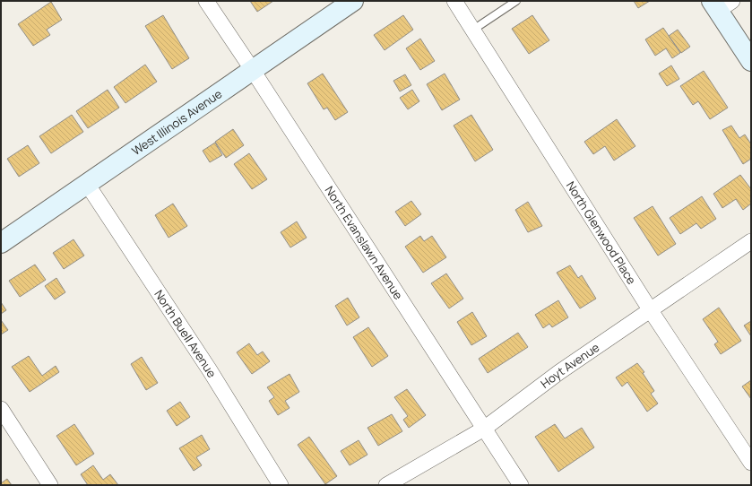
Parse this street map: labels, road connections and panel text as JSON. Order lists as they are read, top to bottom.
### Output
{
  "streets": {
    "street": [
      "West Illinois Avenue",
      "North Glenwood Place",
      "North Evanslawn Avenue",
      "North Buell Avenue",
      "Hoyt Avenue"
    ]
  },
  "crossings": [
    ["West Illinois Avenue", "North Evanslawn Avenue"],
    ["West Illinois Avenue", "North Buell Avenue"],
    ["North Glenwood Place", "Hoyt Avenue"],
    ["North Evanslawn Avenue", "Hoyt Avenue"]
  ]
}
